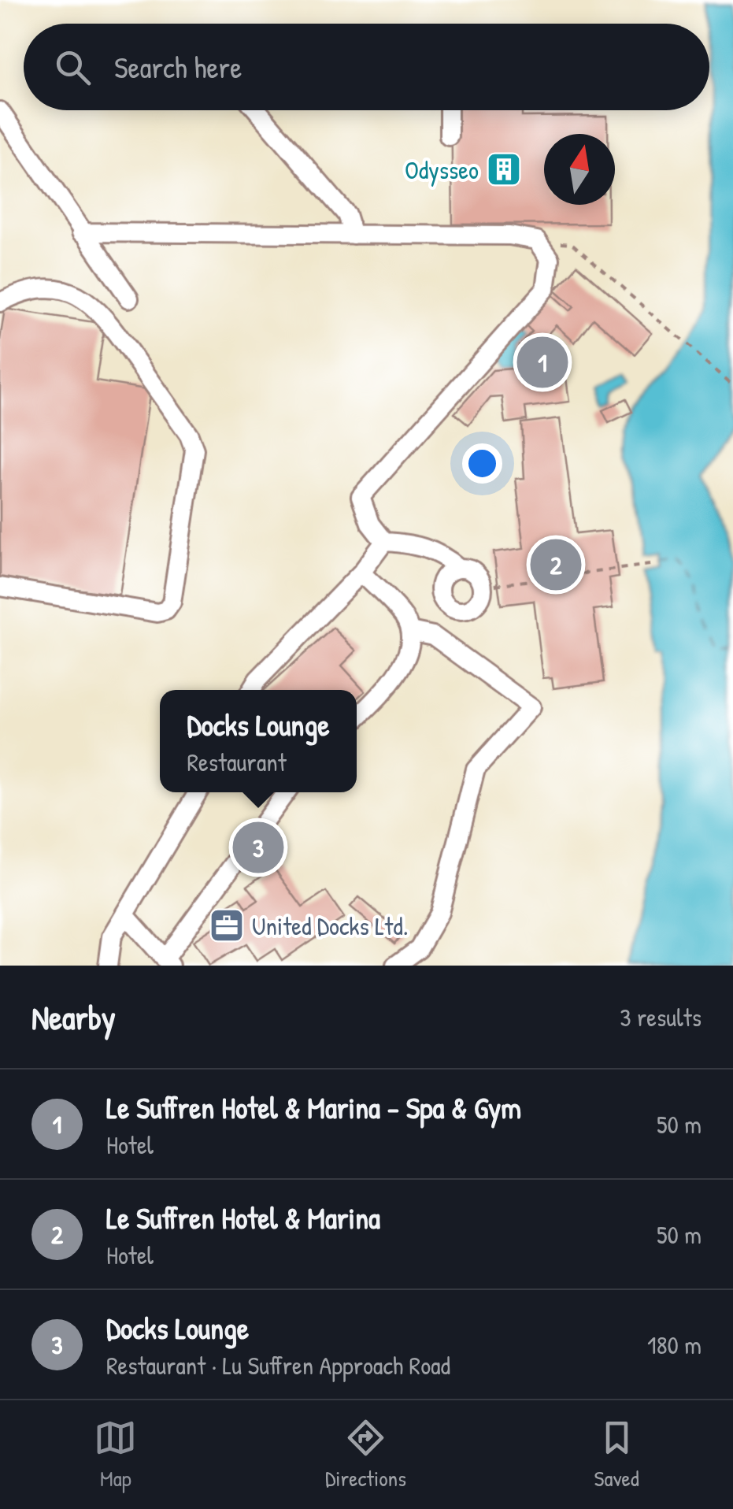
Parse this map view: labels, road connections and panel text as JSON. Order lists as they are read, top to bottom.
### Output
{
  "places": {
    "building": ["Odysseo"],
    "office": ["United Docks Ltd."]
  },
  "north": "top",
  "page": {
    "search": "Search here",
    "pins": ["1", "2", "3"],
    "popup": ["Docks Lounge", "Restaurant"],
    "heading": ["Nearby", "3 results"],
    "list": [
      {
        "mark": "1",
        "name": "Le Suffren Hotel & Marina - Spa & Gym",
        "note": "Hotel",
        "value": "50 m"
      },
      {
        "mark": "2",
        "name": "Le Suffren Hotel & Marina",
        "note": "Hotel",
        "value": "50 m"
      },
      {
        "mark": "3",
        "name": "Docks Lounge",
        "note": "Restaurant · Lu Suffren Approach Road",
        "value": "180 m"
      }
    ],
    "nav": ["Map", "Directions", "Saved"]
  }
}
